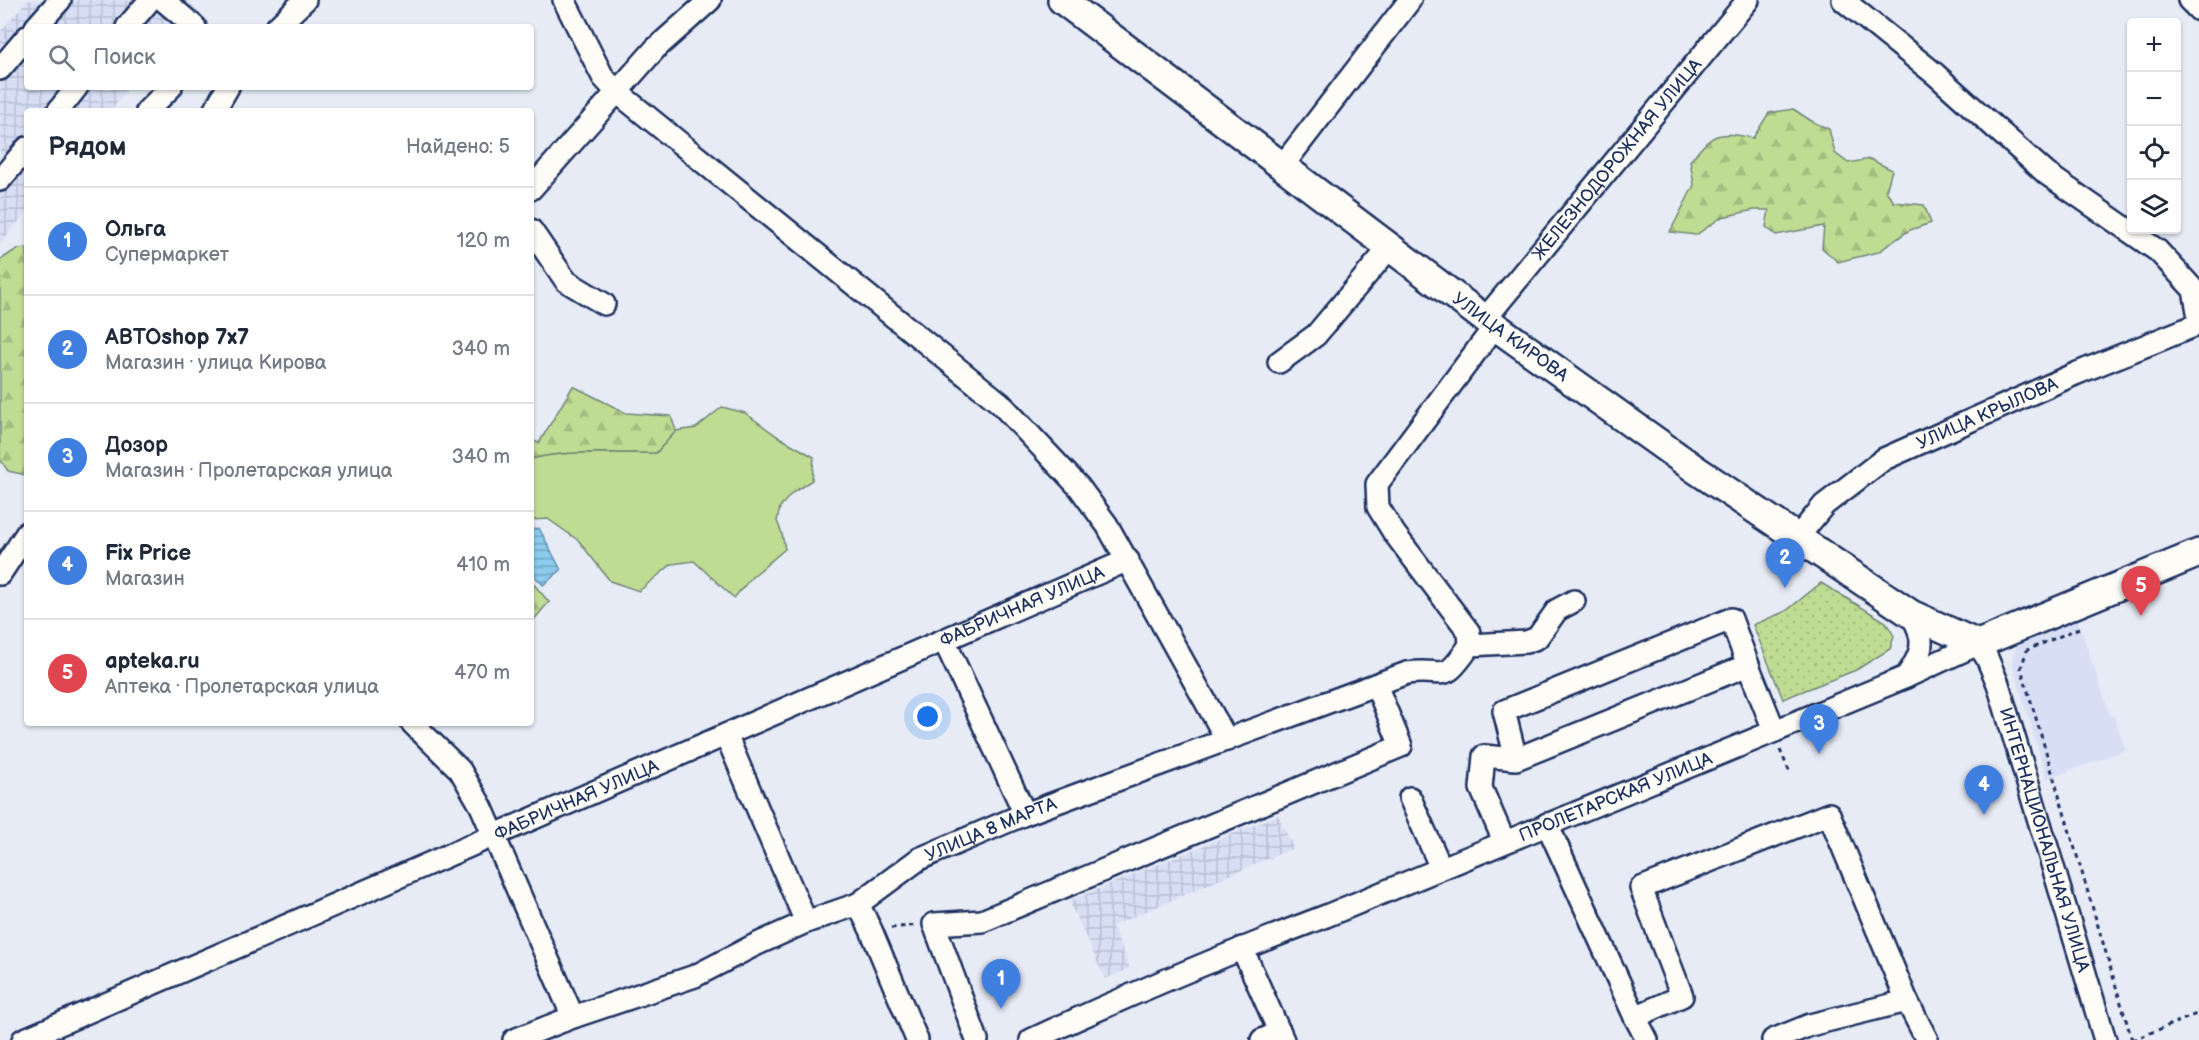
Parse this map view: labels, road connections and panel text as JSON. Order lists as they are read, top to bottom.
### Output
{
  "streets": {
    "main road": ["УЛИЦА КИРОВА", "ПРОЛЕТАРСКАЯ УЛИЦА"],
    "street": [
      "ЖЕЛЕЗНОДОРОЖНАЯ УЛИЦА",
      "УЛИЦА КРЫЛОВА",
      "ФАБРИЧНАЯ УЛИЦА",
      "УЛИЦА 8 МАРТА",
      "ИНТЕРНАЦИОНАЛЬНАЯ УЛИЦА"
    ]
  },
  "crossings": [
    ["ЖЕЛЕЗНОДОРОЖНАЯ УЛИЦА", "УЛИЦА КИРОВА"],
    ["ЖЕЛЕЗНОДОРОЖНАЯ УЛИЦА", "УЛИЦА 8 МАРТА"],
    ["УЛИЦА КИРОВА", "УЛИЦА КРЫЛОВА"],
    ["УЛИЦА КИРОВА", "ПРОЛЕТАРСКАЯ УЛИЦА"],
    ["УЛИЦА КИРОВА", "ИНТЕРНАЦИОНАЛЬНАЯ УЛИЦА"],
    ["ПРОЛЕТАРСКАЯ УЛИЦА", "ИНТЕРНАЦИОНАЛЬНАЯ УЛИЦА"]
  ],
  "page": {
    "map_buttons": ["+", "−"],
    "search": "Поиск",
    "heading": ["Рядом", "Найдено: 5"],
    "list": [
      {
        "mark": "1",
        "name": "Ольга",
        "note": "Супермаркет",
        "value": "120 m"
      },
      {
        "mark": "2",
        "name": "АВТОshop 7x7",
        "note": "Магазин · улица Кирова",
        "value": "340 m"
      },
      {
        "mark": "3",
        "name": "Дозор",
        "note": "Магазин · Пролетарская улица",
        "value": "340 m"
      },
      {
        "mark": "4",
        "name": "Fix Price",
        "note": "Магазин",
        "value": "410 m"
      },
      {
        "mark": "5",
        "name": "apteka.ru",
        "note": "Аптека · Пролетарская улица",
        "value": "470 m"
      }
    ],
    "pins": [
      "2",
      "5",
      "3",
      "4",
      "1"
    ]
  }
}
